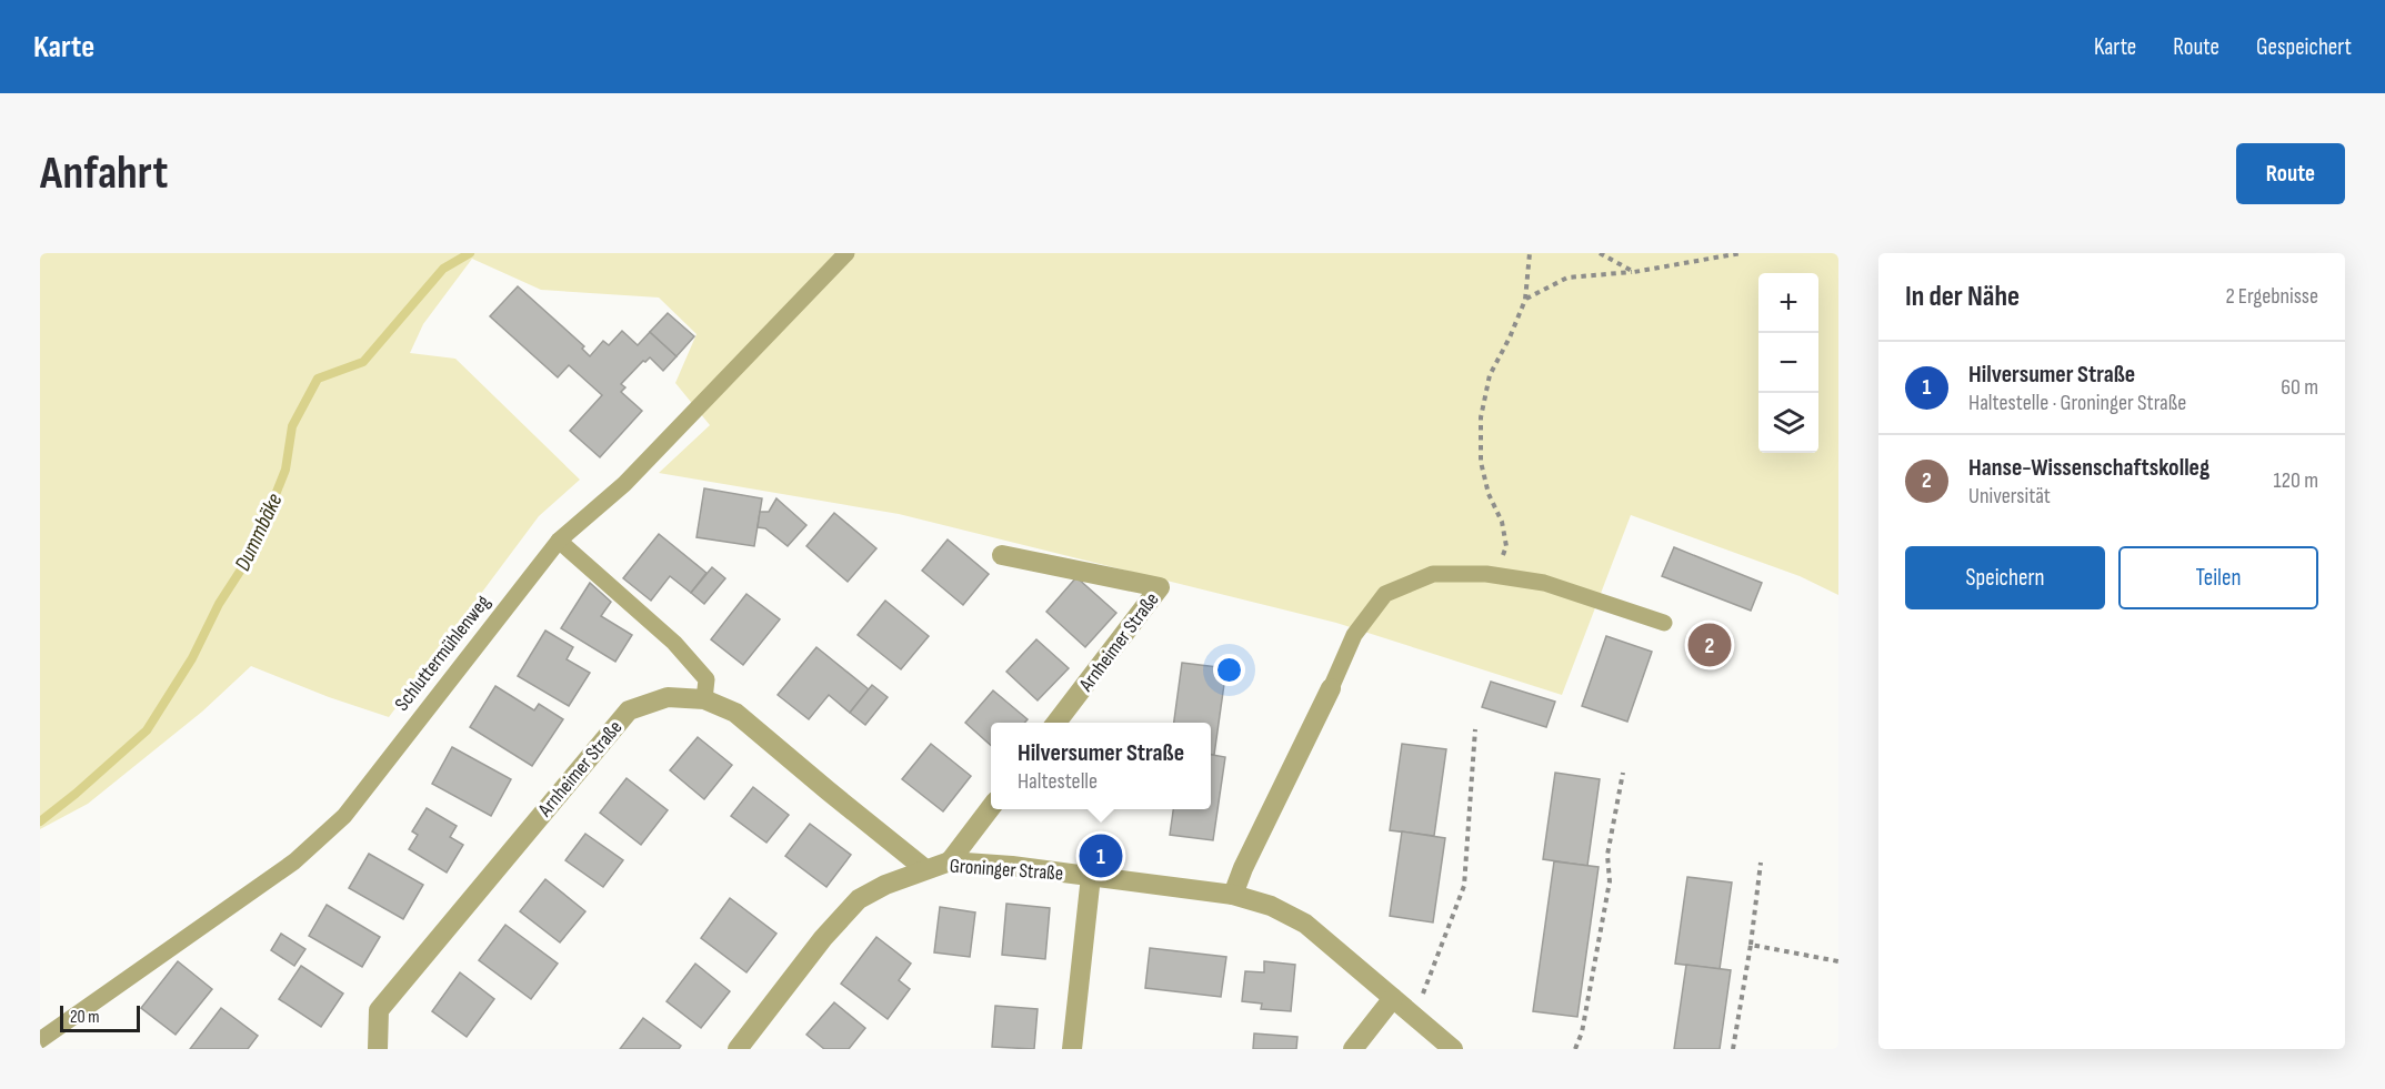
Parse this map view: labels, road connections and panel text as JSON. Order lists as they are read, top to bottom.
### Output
{
  "streets": {
    "street": ["Arnheimer Straße", "Groninger Straße"],
    "lane": ["Schluttermühlenweg"]
  },
  "crossings": [
    ["Arnheimer Straße", "Groninger Straße"]
  ],
  "water": ["Dummbäke"],
  "scale_bar": "20 m",
  "page": {
    "header": "Karte",
    "nav": ["Karte", "Route", "Gespeichert"],
    "buttons": [
      "Route",
      ["Speichern", "Teilen"]
    ],
    "title": "Anfahrt",
    "heading": ["In der Nähe", "2 Ergebnisse"],
    "map_buttons": ["+", "−"],
    "list": [
      {
        "mark": "1",
        "name": "Hilversumer Straße",
        "note": "Haltestelle · Groninger Straße",
        "value": "60 m"
      },
      {
        "mark": "2",
        "name": "Hanse-Wissenschaftskolleg",
        "note": "Universität",
        "value": "120 m"
      }
    ],
    "pins": ["2", "1"],
    "popup": ["Hilversumer Straße", "Haltestelle"],
    "scale": "20 m"
  }
}
